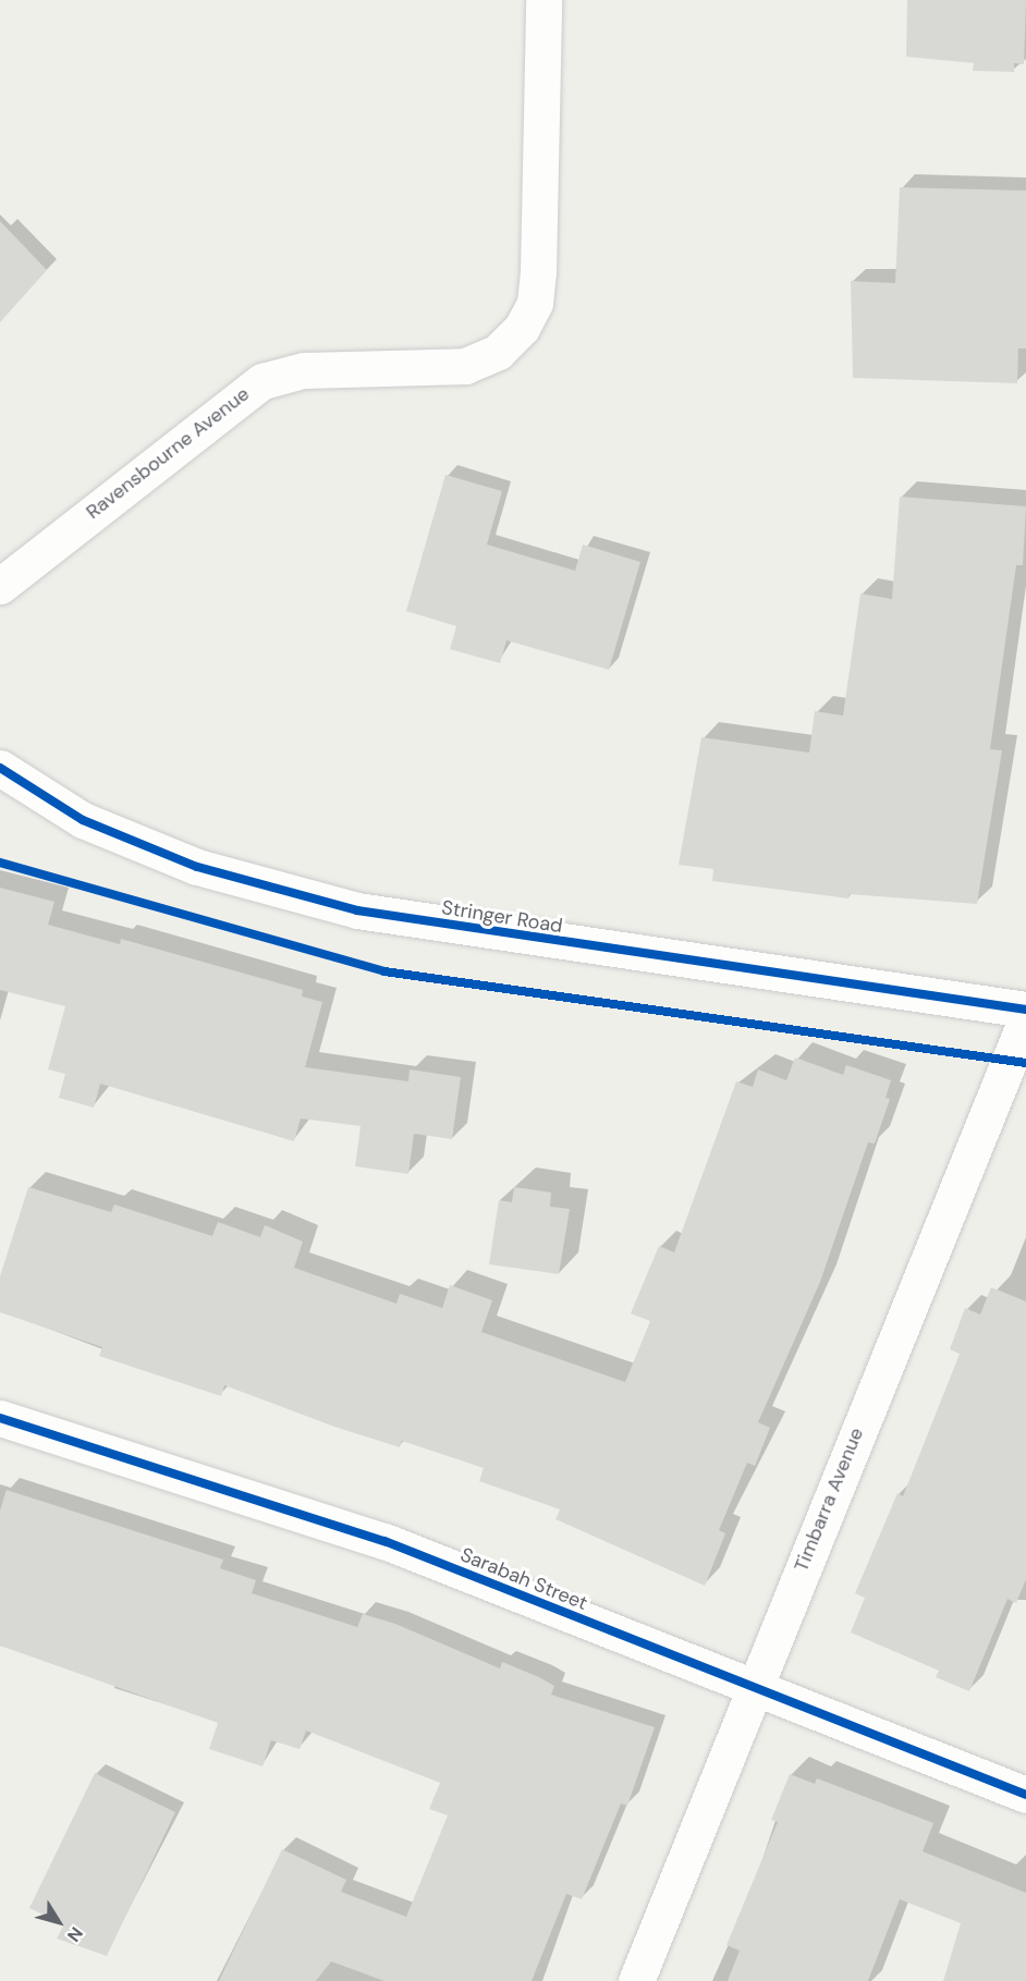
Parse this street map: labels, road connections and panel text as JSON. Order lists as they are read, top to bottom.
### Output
{
  "streets": {
    "street": [
      "Ravensbourne Avenue",
      "Stringer Road",
      "Timbarra Avenue",
      "Sarabah Street"
    ]
  },
  "crossings": [
    ["Timbarra Avenue", "Sarabah Street"]
  ],
  "north": "bottom right"
}
